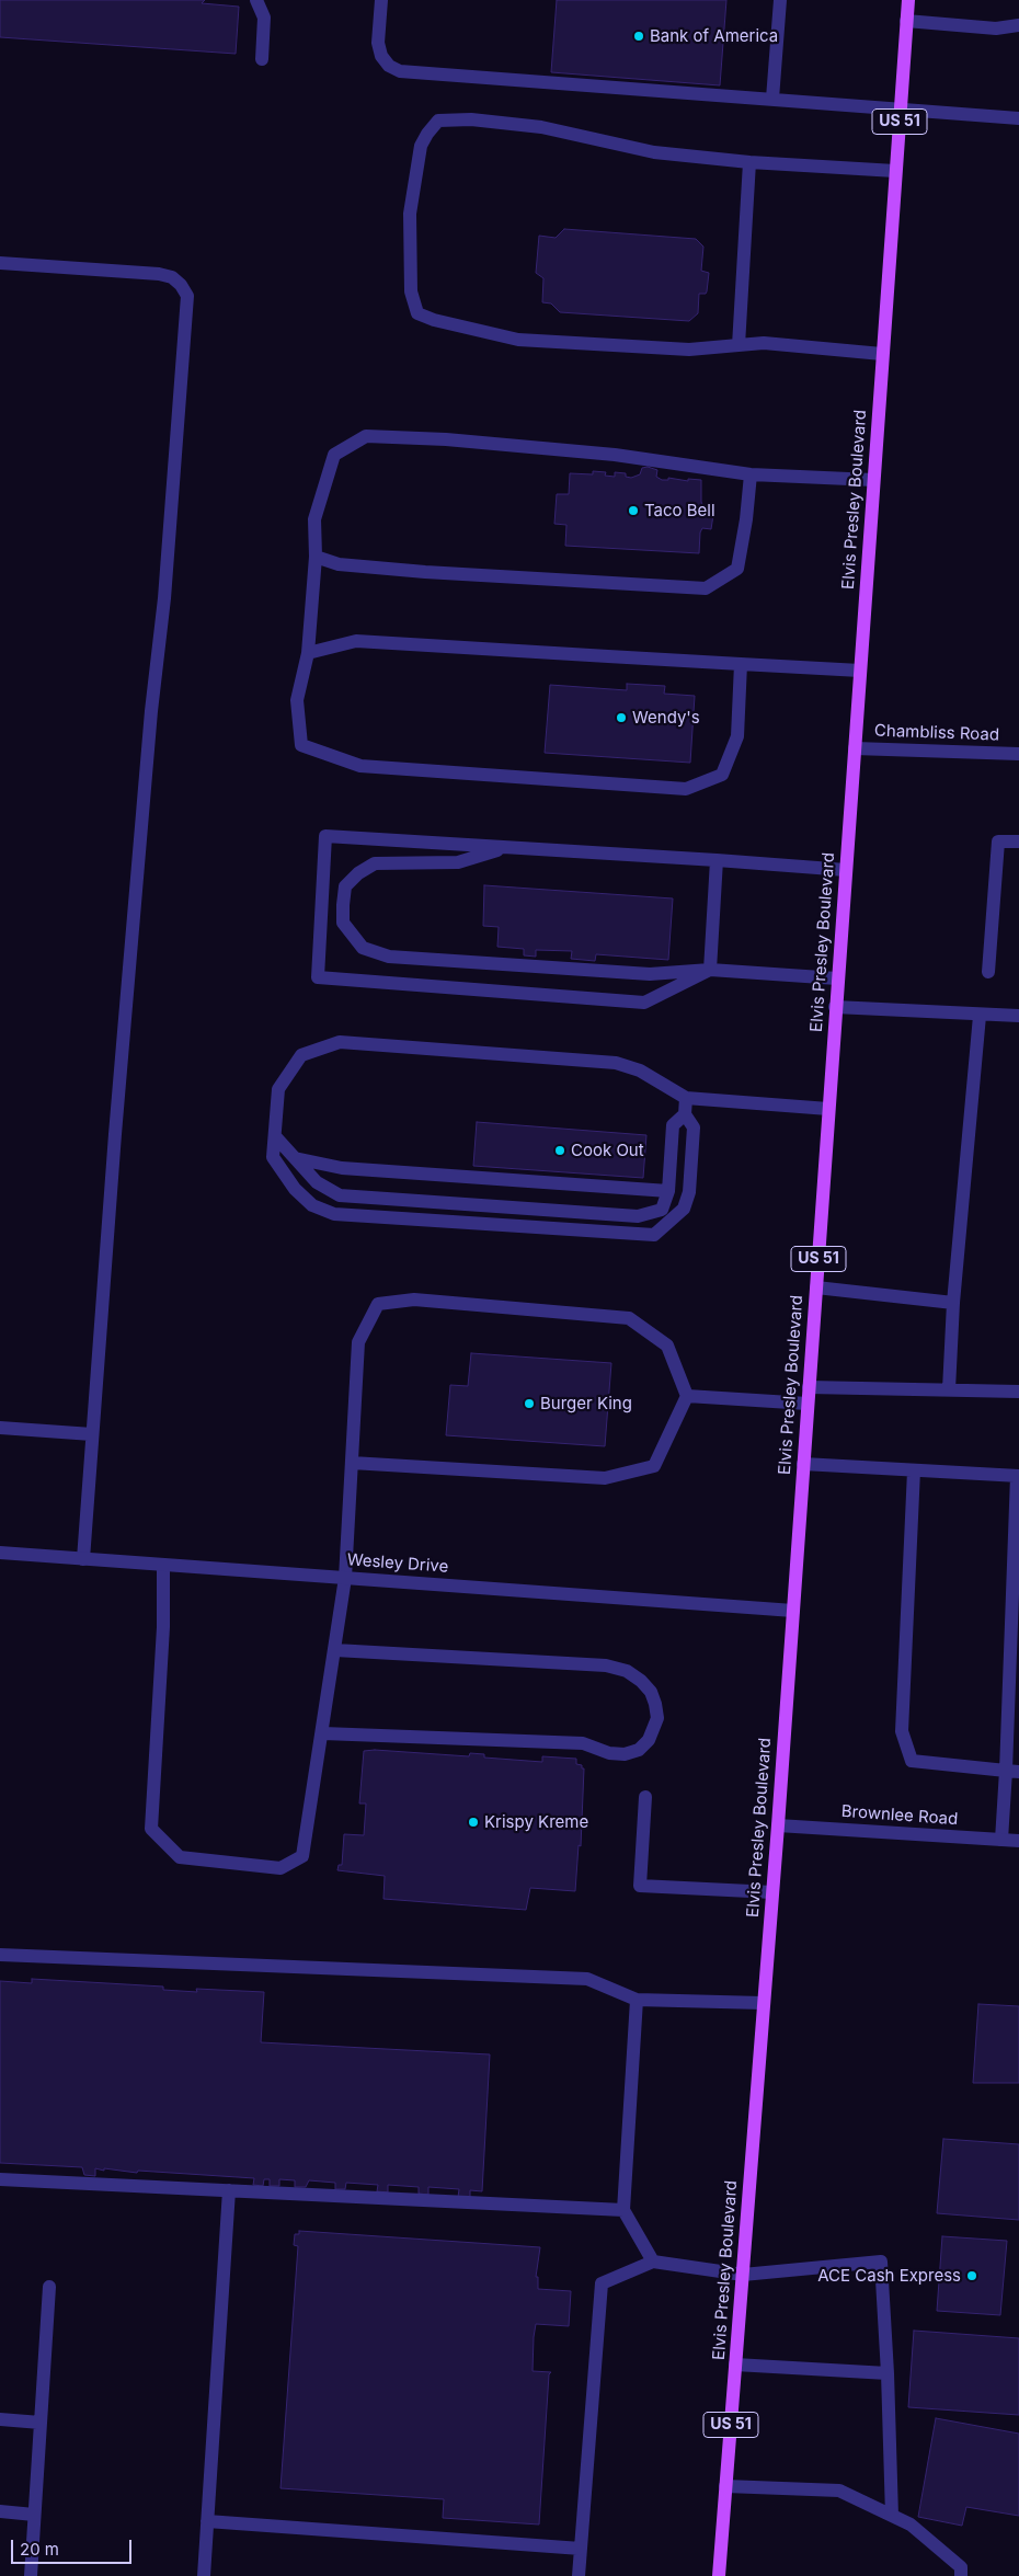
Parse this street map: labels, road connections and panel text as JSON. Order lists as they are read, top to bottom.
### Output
{
  "streets": {
    "main road": ["US 51", "Elvis Presley Boulevard"],
    "street": ["Chambliss Road", "Wesley Drive", "Brownlee Road"]
  },
  "crossings": [
    ["Elvis Presley Boulevard", "Chambliss Road"],
    ["Elvis Presley Boulevard", "Wesley Drive"],
    ["Elvis Presley Boulevard", "Brownlee Road"]
  ],
  "places": [
    "Bank of America",
    "Taco Bell",
    "Wendy's",
    "Cook Out",
    "Burger King",
    "Krispy Kreme",
    "ACE Cash Express"
  ],
  "scale_bar": "20 m"
}
